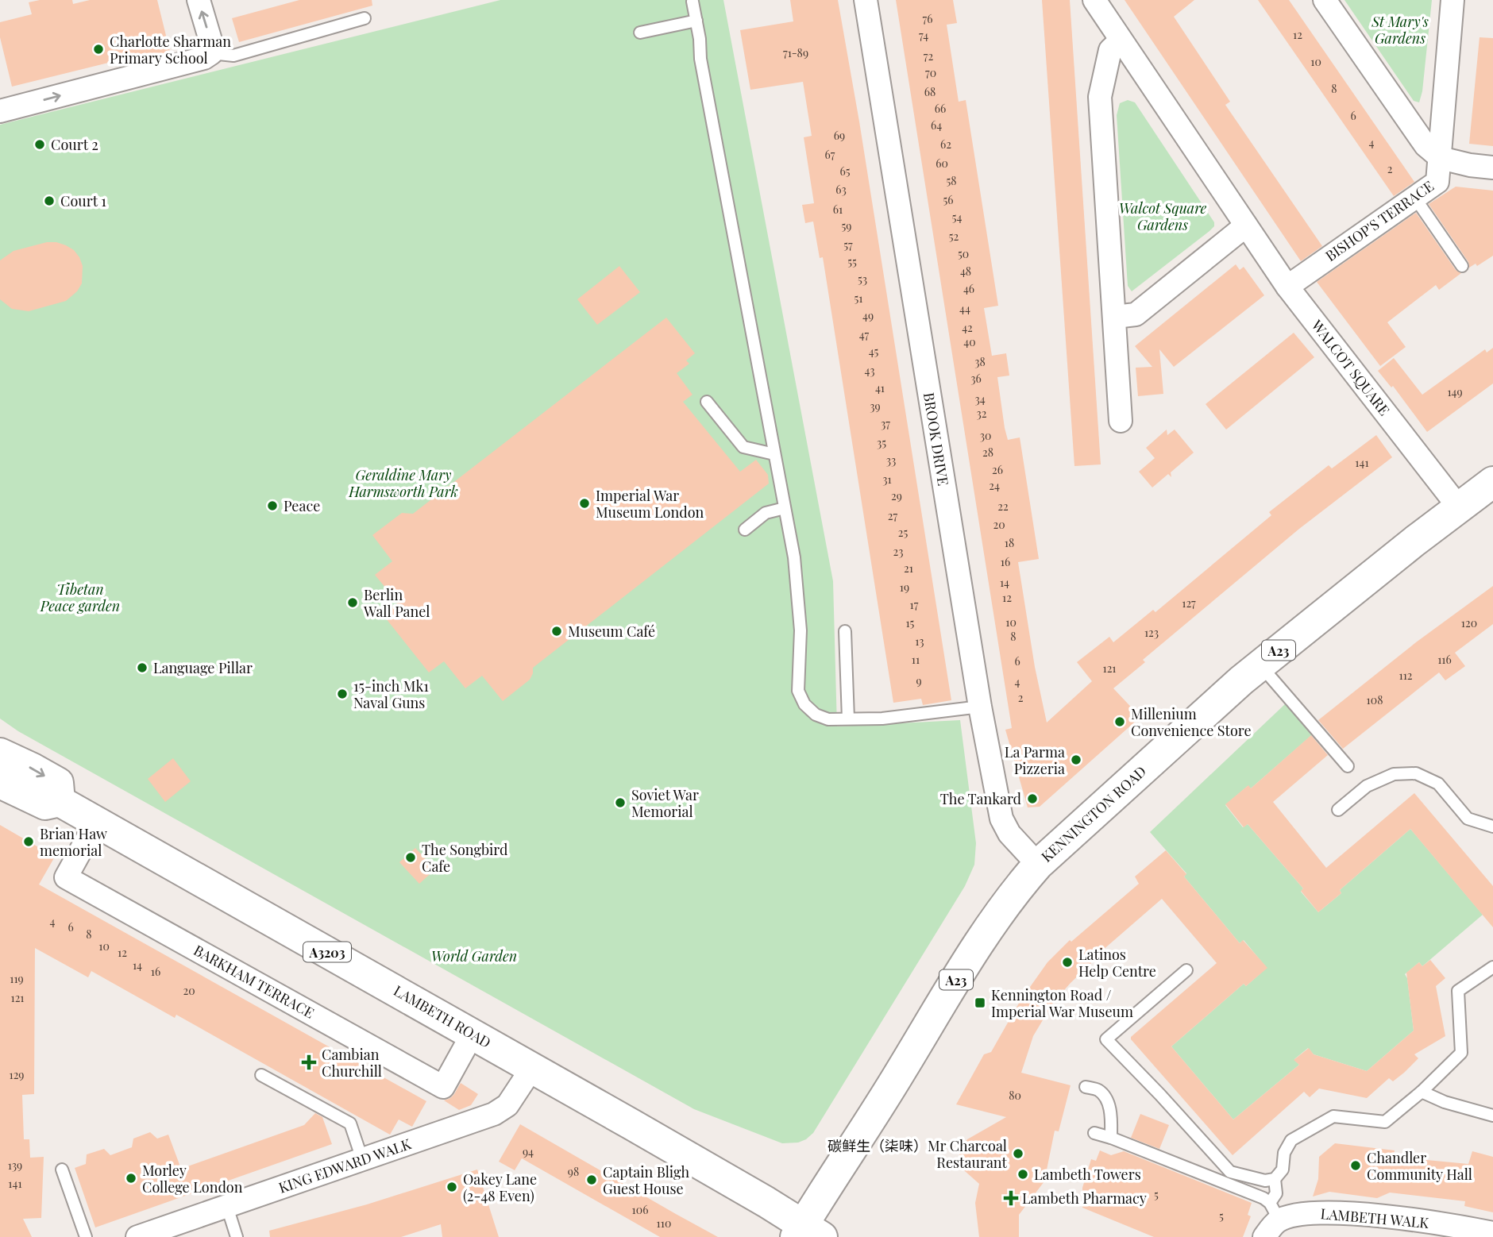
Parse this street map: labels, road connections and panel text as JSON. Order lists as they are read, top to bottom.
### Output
{
  "streets": {
    "main road": [
      "A23",
      "KENNINGTON ROAD",
      "A3203",
      "LAMBETH ROAD"
    ],
    "street": [
      "BISHOP'S TERRACE",
      "WALCOT SQUARE",
      "BROOK DRIVE",
      "BARKHAM TERRACE",
      "KING EDWARD WALK",
      "LAMBETH WALK"
    ]
  },
  "crossings": [
    ["BISHOP'S TERRACE", "WALCOT SQUARE"],
    ["WALCOT SQUARE", "KENNINGTON ROAD"],
    ["BROOK DRIVE", "KENNINGTON ROAD"],
    ["KENNINGTON ROAD", "LAMBETH ROAD"],
    ["BARKHAM TERRACE", "LAMBETH ROAD"],
    ["LAMBETH ROAD", "KING EDWARD WALK"]
  ],
  "parks": [
    "St Mary's Gardens",
    "Walcot Square Gardens",
    "Geraldine Mary Harmsworth Park",
    "Tibetan Peace garden",
    "World Garden"
  ],
  "places": {
    "other": [
      "Charlotte Sharman Primary School",
      "Court 2",
      "Court 1",
      "Imperial War Museum London",
      "Peace",
      "Berlin Wall Panel",
      "Museum Café",
      "Language Pillar",
      "15-inch Mk1 Naval Guns",
      "Millenium Convenience Store",
      "La Parma Pizzeria",
      "The Tankard",
      "Soviet War Memorial",
      "Brian Haw memorial",
      "The Songbird Cafe",
      "Latinos Help Centre",
      "碳鲜生（柒味）Mr Charcoal Restaurant",
      "Chandler Community Hall",
      "Lambeth Towers",
      "Morley College London",
      "Captain Bligh Guest House",
      "Oakey Lane (2-48 Even)"
    ],
    "transit": ["Kennington Road / Imperial War Museum"],
    "health": ["Cambian Churchill", "Lambeth Pharmacy"]
  },
  "house_numbers": [
    "76",
    "12",
    "74",
    "71-89",
    "72",
    "10",
    "70",
    "8",
    "68",
    "66",
    "6",
    "64",
    "69",
    "4",
    "62",
    "67",
    "60",
    "2",
    "65",
    "58",
    "63",
    "56",
    "61",
    "54",
    "59",
    "52",
    "57",
    "50",
    "55",
    "48",
    "53",
    "46",
    "51",
    "44",
    "49",
    "42",
    "47",
    "40",
    "45",
    "38",
    "43",
    "36",
    "41",
    "149",
    "34",
    "39",
    "32",
    "37",
    "30",
    "35",
    "28",
    "33",
    "141",
    "26",
    "31",
    "24",
    "29",
    "22",
    "27",
    "20",
    "25",
    "18",
    "23",
    "16",
    "21",
    "14",
    "19",
    "12",
    "127",
    "17",
    "10",
    "15",
    "120",
    "123",
    "8",
    "13",
    "11",
    "116",
    "6",
    "121",
    "112",
    "9",
    "4",
    "2",
    "108",
    "4",
    "6",
    "8",
    "10",
    "12",
    "14",
    "16",
    "119",
    "20",
    "121",
    "129",
    "80",
    "94",
    "139",
    "98",
    "141",
    "5",
    "106",
    "5",
    "110"
  ]
}
